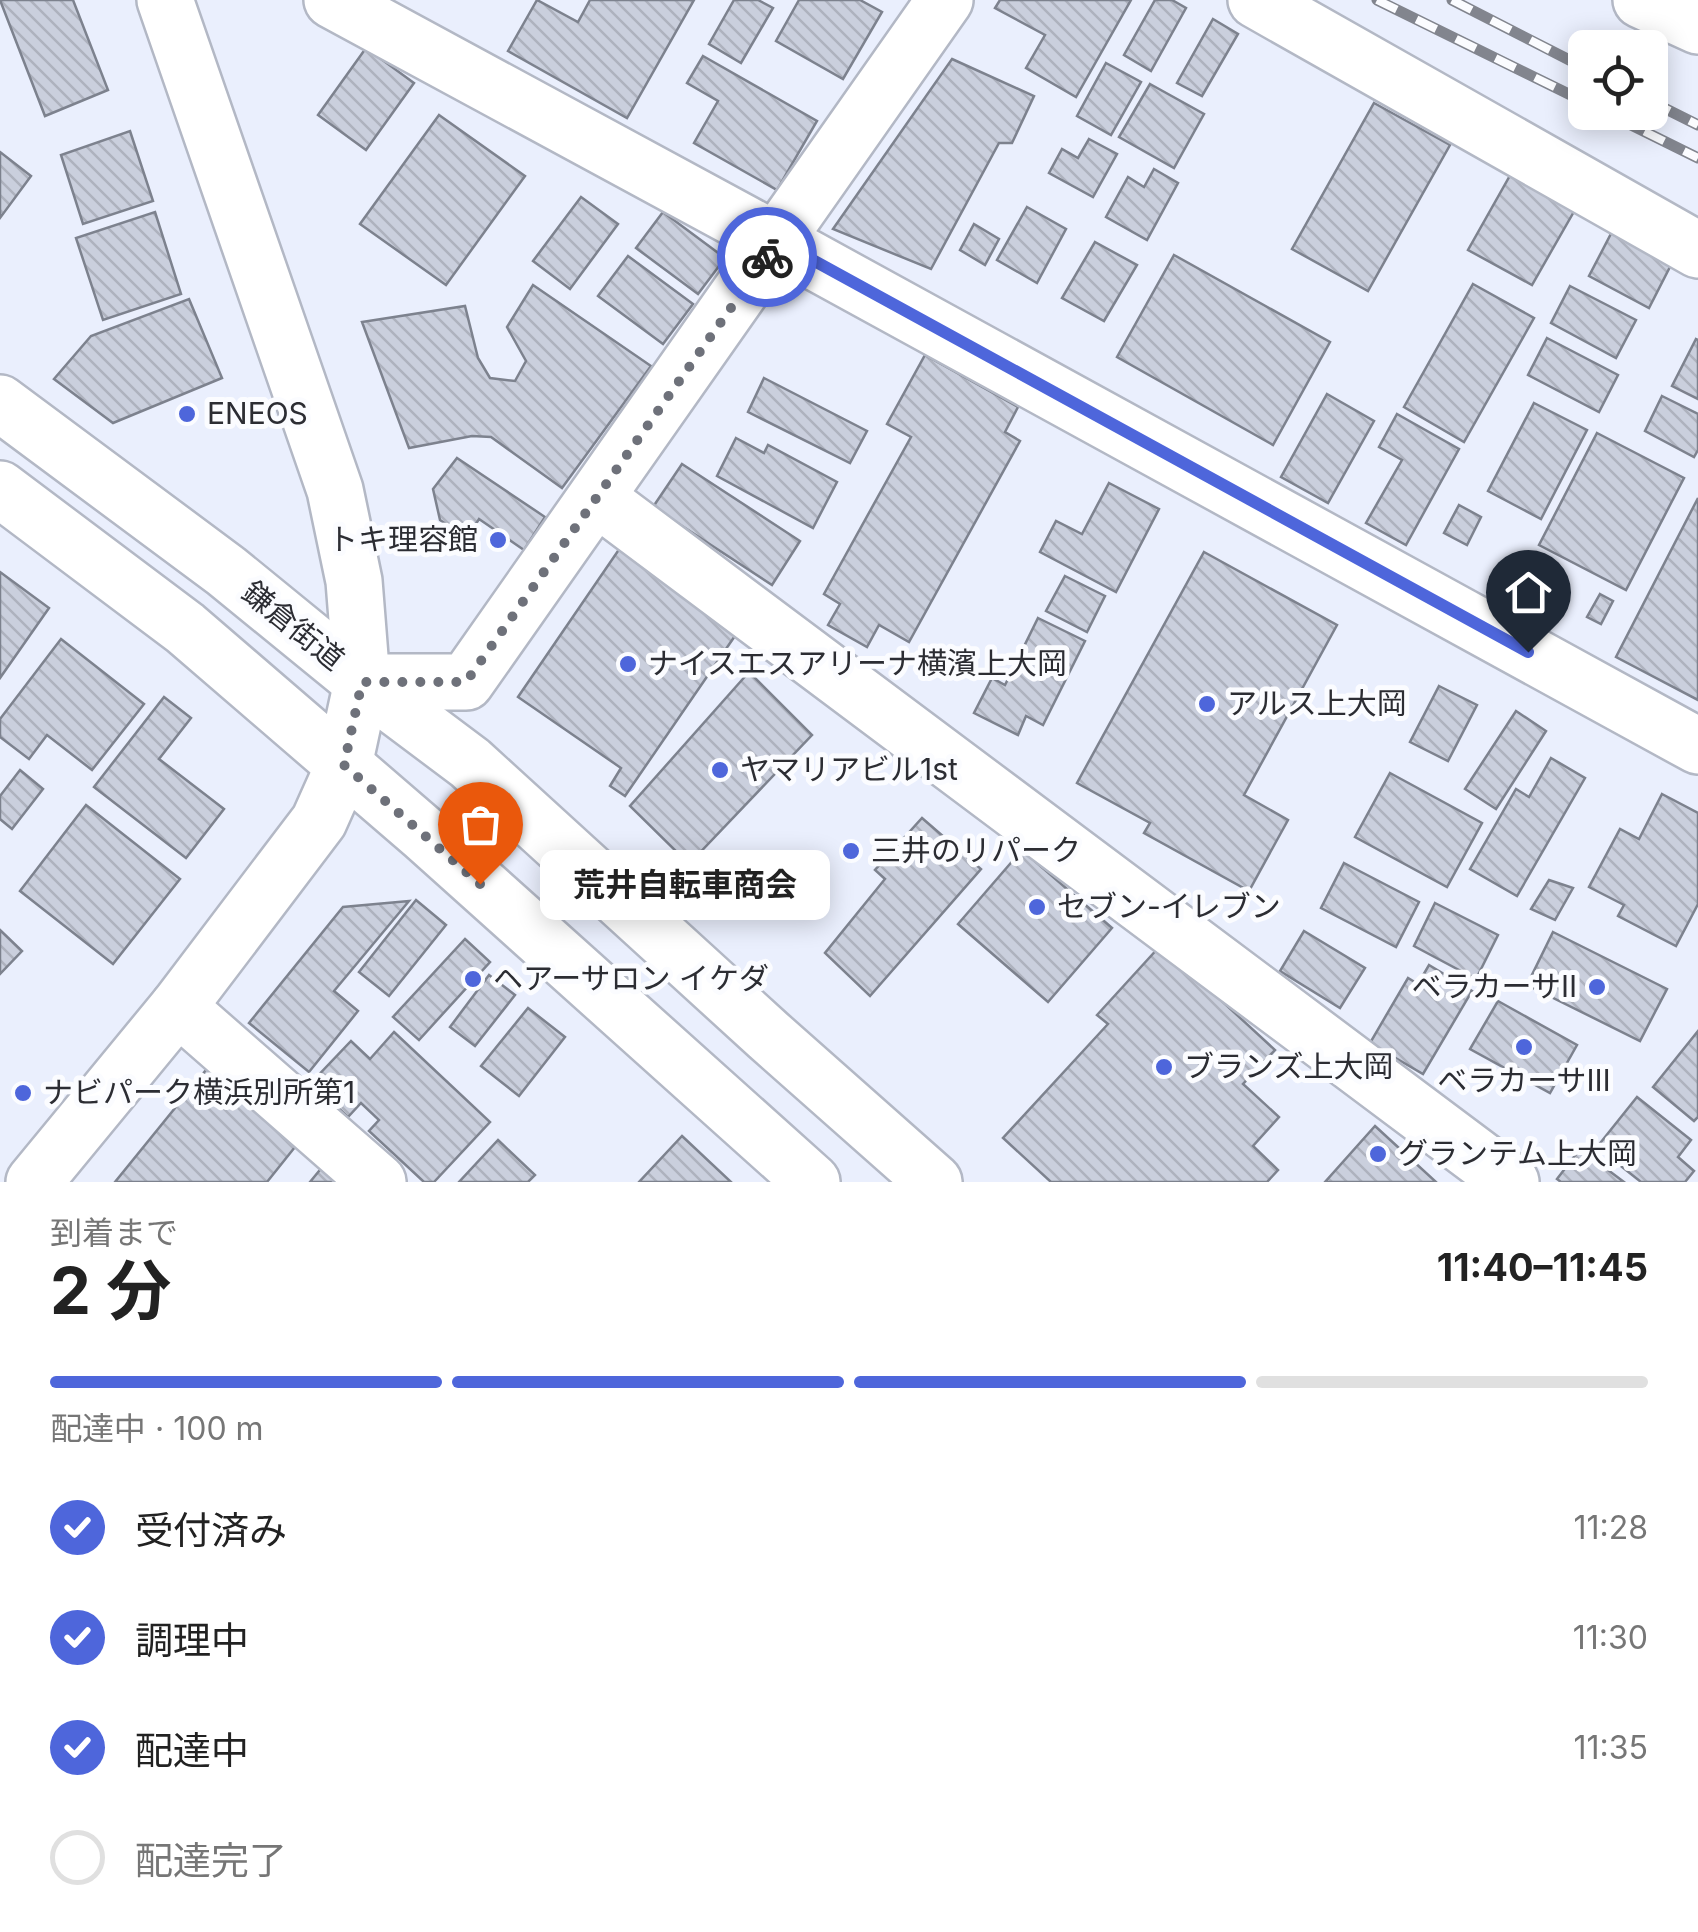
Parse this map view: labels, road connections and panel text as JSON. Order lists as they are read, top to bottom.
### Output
{
  "streets": {
    "street": ["鎌倉街道"]
  },
  "places": [
    "ENEOS",
    "トキ理容館",
    "ナイスエスアリーナ横濱上大岡",
    "アルス上大岡",
    "ヤマリアビル1st",
    "三井のリパーク",
    "荒井自転車商会",
    "セブン-イレブン",
    "ヘアーサロン イケダ",
    "ベラカーサⅡ",
    "ベラカーサⅢ",
    "ブランズ上大岡",
    "ナビパーク横浜別所第1",
    "グランテム上大岡"
  ],
  "page": {
    "bubble": "荒井自転車商会",
    "heading": ["2 分", "到着まで", "11:40–11:45"],
    "bar": "配達中 · 100 m",
    "list": [
      ["受付済み", "11:28"],
      ["調理中", "11:30"],
      ["配達中", "11:35"],
      "配達完了"
    ]
  }
}
